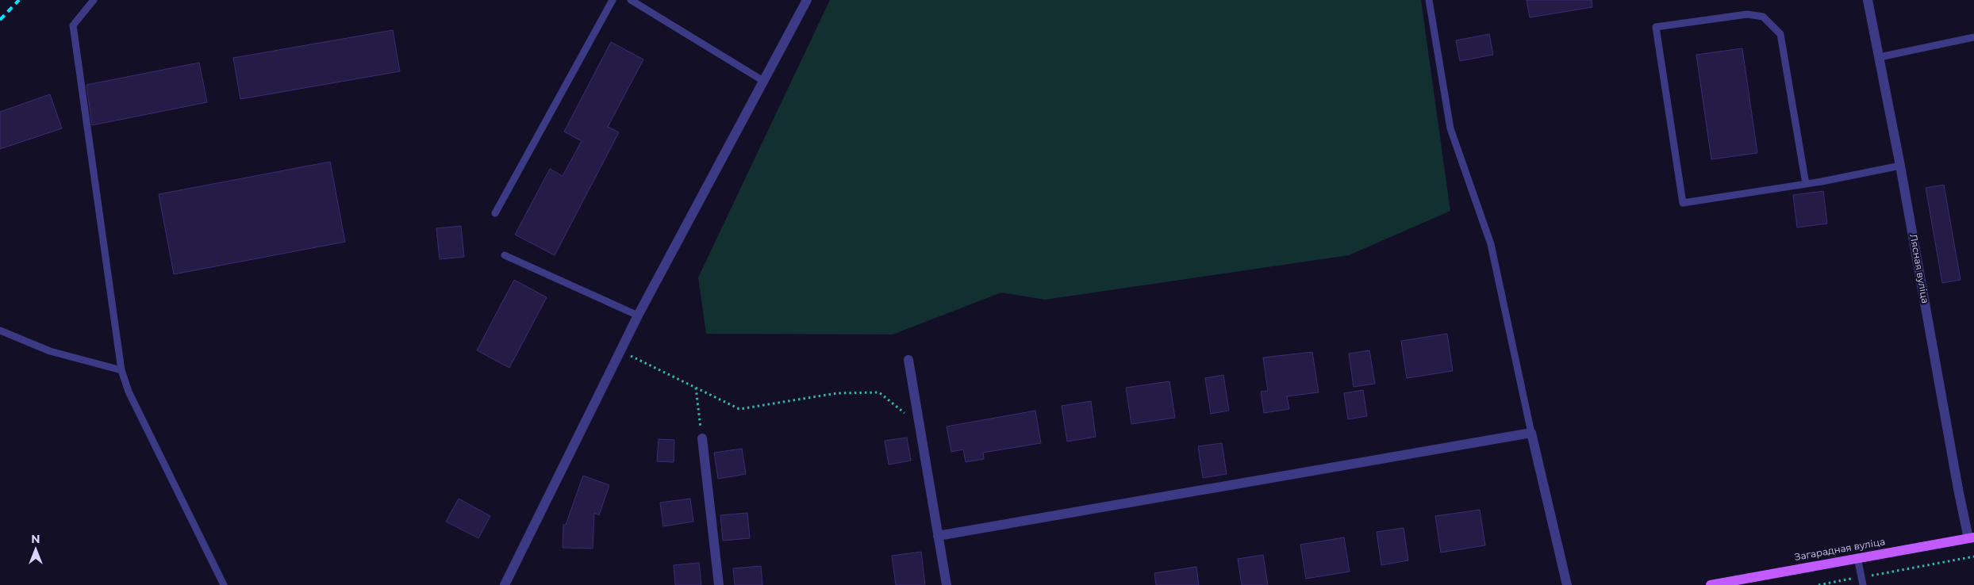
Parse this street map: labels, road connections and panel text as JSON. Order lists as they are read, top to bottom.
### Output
{
  "streets": {
    "main road": ["Загарадная вуліца"],
    "street": ["Лясная вуліца"]
  },
  "crossings": [
    ["Лясная вуліца", "Загарадная вуліца"]
  ],
  "north": "top"
}
